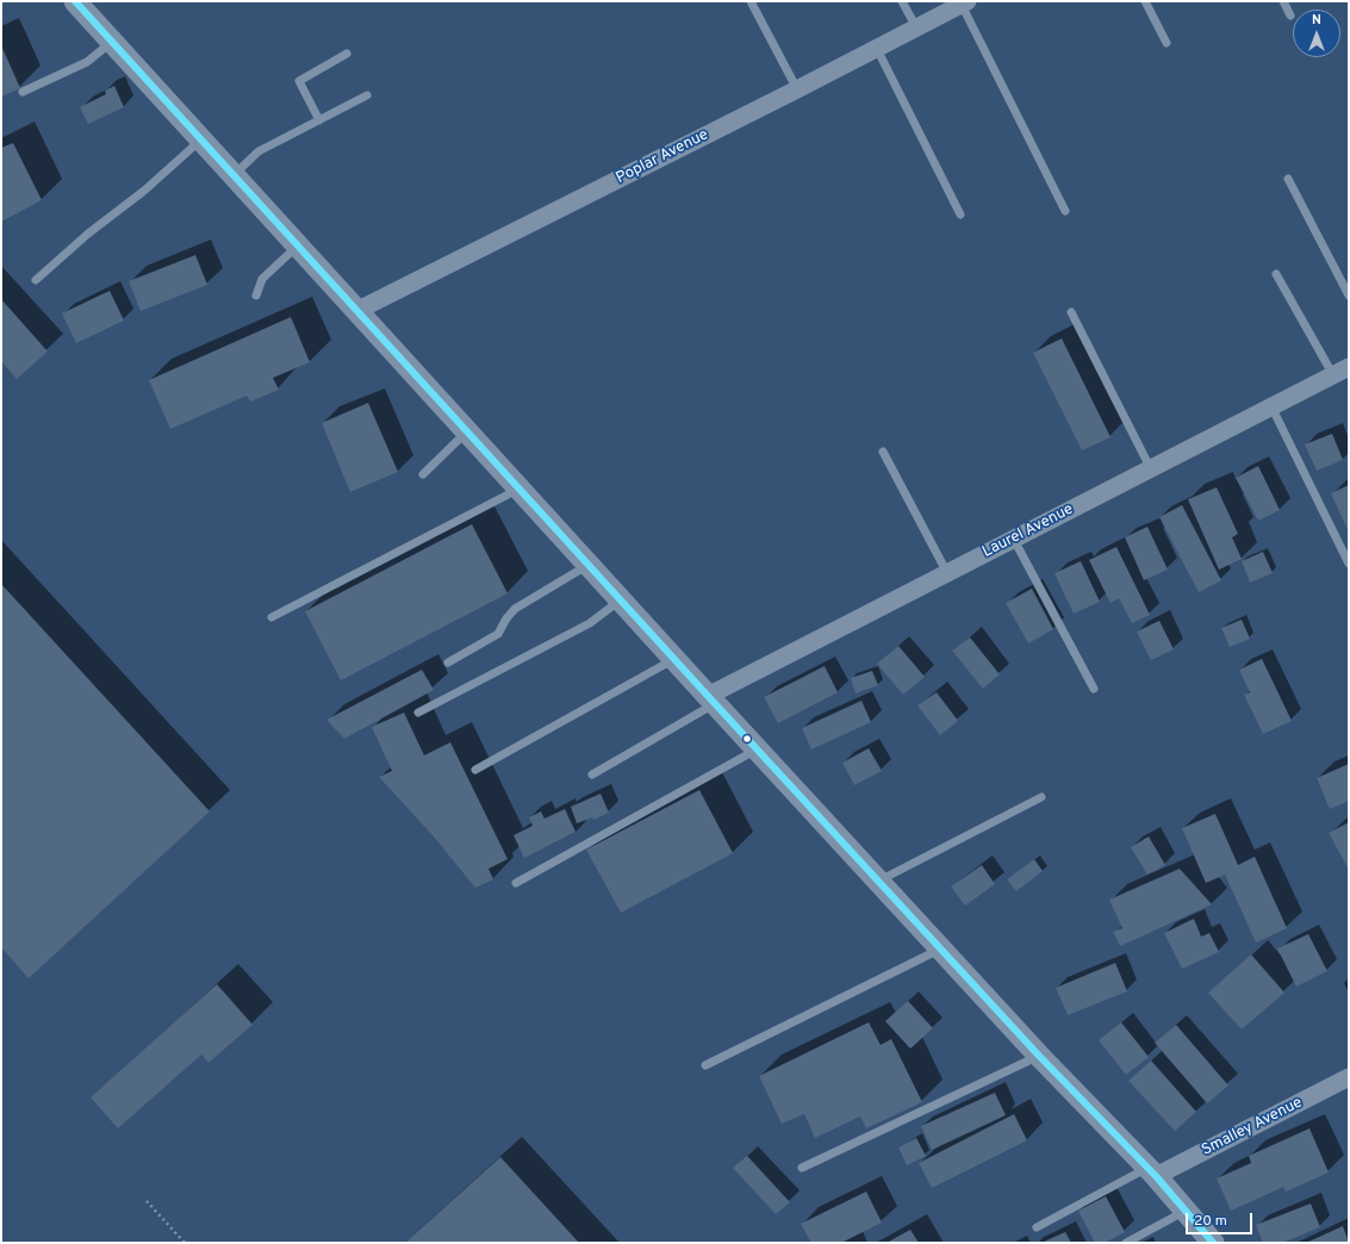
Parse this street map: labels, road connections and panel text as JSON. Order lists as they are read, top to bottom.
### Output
{
  "streets": {
    "street": ["Poplar Avenue", "Laurel Avenue", "Smalley Avenue"]
  },
  "scale_bar": "20 m",
  "north": "top"
}
